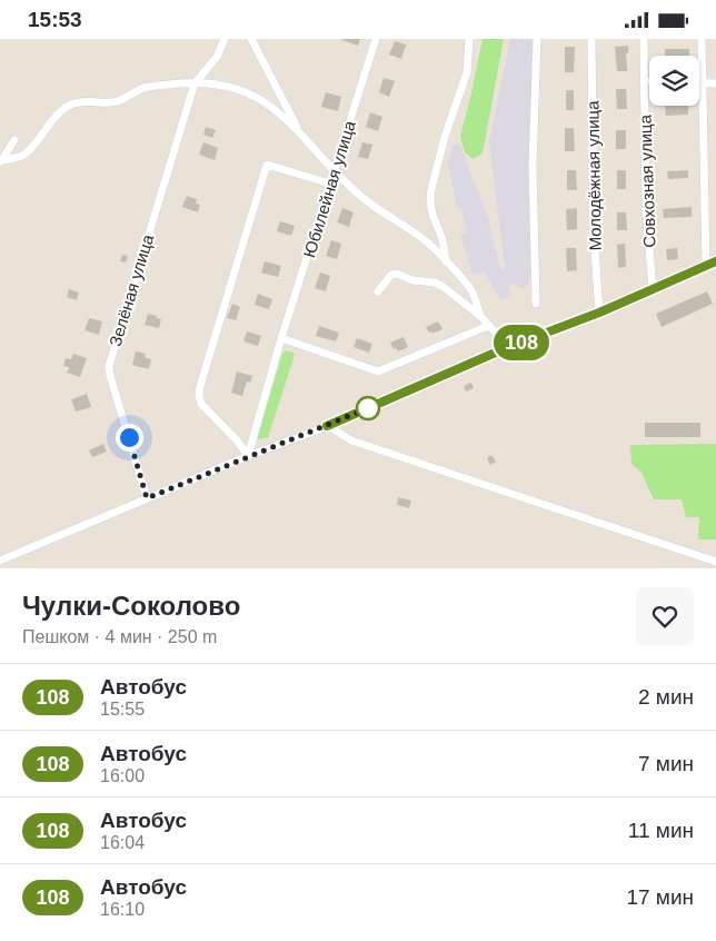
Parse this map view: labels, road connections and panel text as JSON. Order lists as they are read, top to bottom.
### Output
{
  "streets": {
    "street": [
      "Молодёжная улица",
      "Совхозная улица",
      "Юбилейная улица",
      "Зелёная улица"
    ]
  },
  "lines": ["bus line 108"],
  "page": {
    "status": "15:53",
    "on_map": "108",
    "heading": ["Чулки-Соколово", "Пешком · 4 мин · 250 m"],
    "list": [
      {
        "mark": "108",
        "name": "Автобус",
        "note": "15:55",
        "value": "2 мин"
      },
      {
        "mark": "108",
        "name": "Автобус",
        "note": "16:00",
        "value": "7 мин"
      },
      {
        "mark": "108",
        "name": "Автобус",
        "note": "16:04",
        "value": "11 мин"
      },
      {
        "mark": "108",
        "name": "Автобус",
        "note": "16:10",
        "value": "17 мин"
      }
    ]
  }
}
